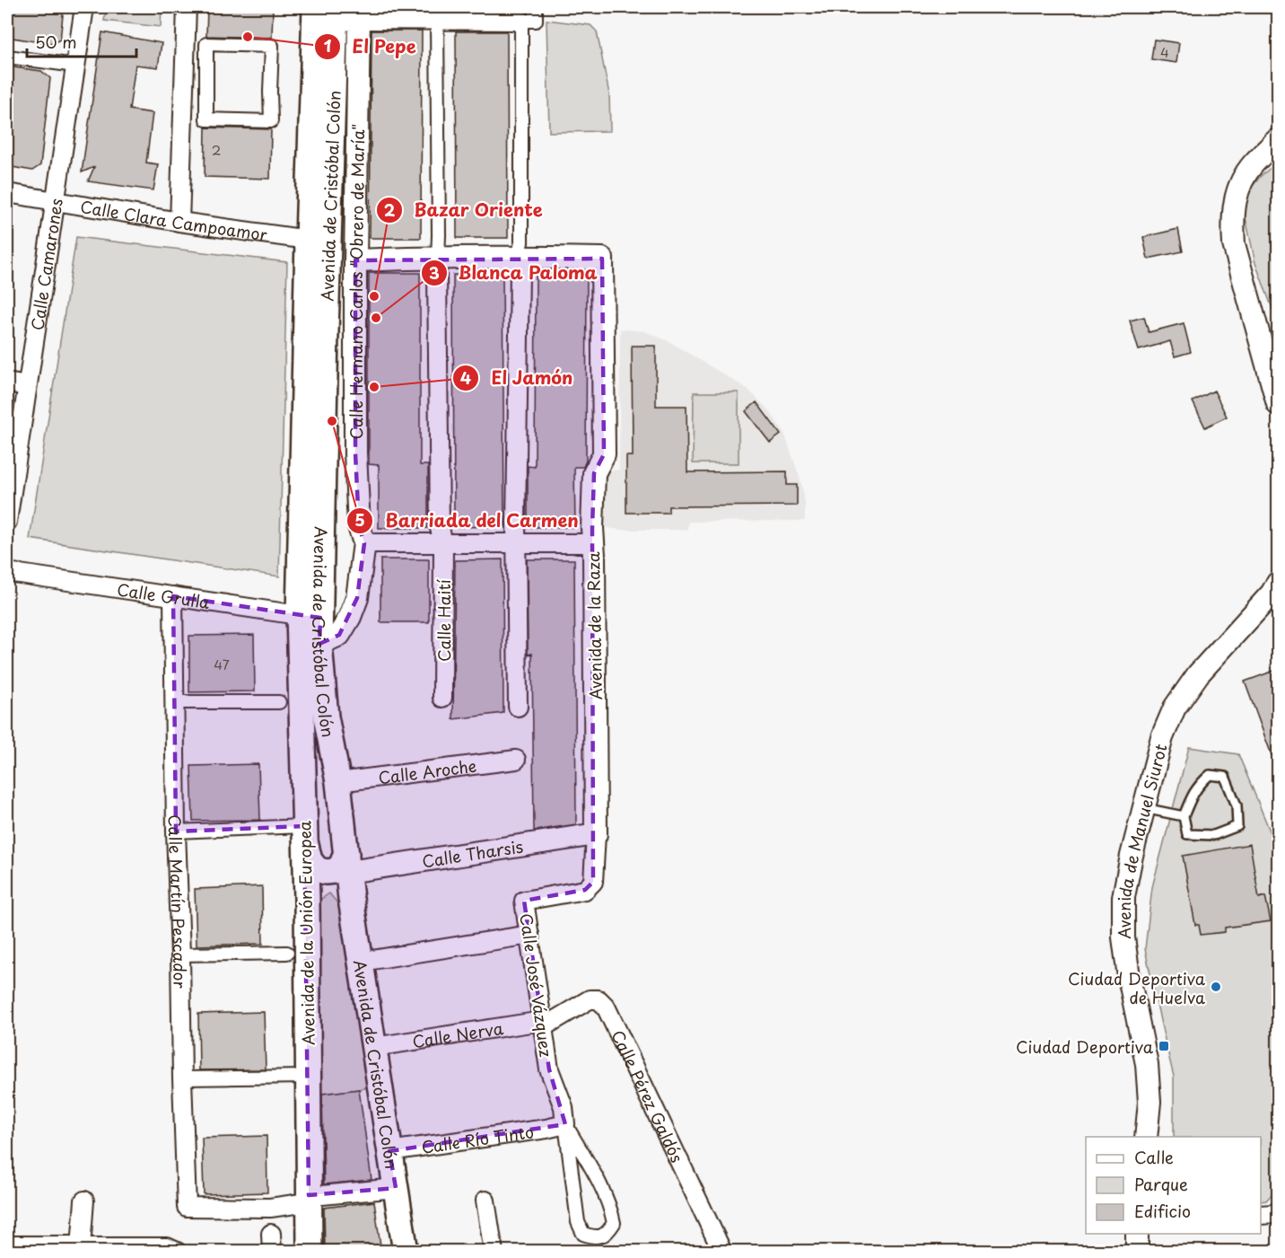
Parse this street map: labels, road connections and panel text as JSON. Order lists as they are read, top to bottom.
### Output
{
  "streets": {
    "main road": ["Avenida de Cristóbal Colón", "Avenida de la Unión Europea"],
    "street": [
      "Calle Clara Campoamor",
      "Calle Camarones",
      "Calle Hermano Carlos \"Obrero de María\"",
      "Calle Grulla",
      "Calle Haití",
      "Avenida de la Raza",
      "Calle Aroche",
      "Avenida de Manuel Siurot",
      "Calle Tharsis",
      "Calle Martín Pescador",
      "Calle José Vázquez",
      "Calle Nerva",
      "Calle Pérez Galdós",
      "Calle Río Tinto"
    ]
  },
  "crossings": [
    ["Avenida de Cristóbal Colón", "Calle Clara Campoamor"],
    ["Avenida de Cristóbal Colón", "Calle Hermano Carlos \"Obrero de María\""],
    ["Avenida de Cristóbal Colón", "Calle Grulla"],
    ["Avenida de Cristóbal Colón", "Calle Aroche"],
    ["Avenida de Cristóbal Colón", "Calle Tharsis"],
    ["Avenida de Cristóbal Colón", "Avenida de la Unión Europea"],
    ["Avenida de Cristóbal Colón", "Calle Nerva"],
    ["Avenida de Cristóbal Colón", "Calle Río Tinto"],
    ["Calle Clara Campoamor", "Calle Camarones"],
    ["Calle Grulla", "Calle Martín Pescador"],
    ["Calle Grulla", "Avenida de la Unión Europea"],
    ["Avenida de la Raza", "Calle Tharsis"],
    ["Avenida de la Raza", "Calle José Vázquez"],
    ["Calle Tharsis", "Calle José Vázquez"],
    ["Calle Martín Pescador", "Avenida de la Unión Europea"],
    ["Calle José Vázquez", "Calle Nerva"],
    ["Calle José Vázquez", "Calle Pérez Galdós"],
    ["Calle José Vázquez", "Calle Río Tinto"],
    ["Calle Nerva", "Calle Pérez Galdós"]
  ],
  "places": {
    "other": [
      "El Pepe",
      "Bazar Oriente",
      "Blanca Paloma",
      "El Jamón",
      "Barriada del Carmen",
      "Ciudad Deportiva de Huelva"
    ],
    "transit": ["Ciudad Deportiva"]
  },
  "house_numbers": ["4", "2", "47"],
  "legend": ["Calle", "Parque", "Edificio"],
  "scale_bar": "50 m"
}
